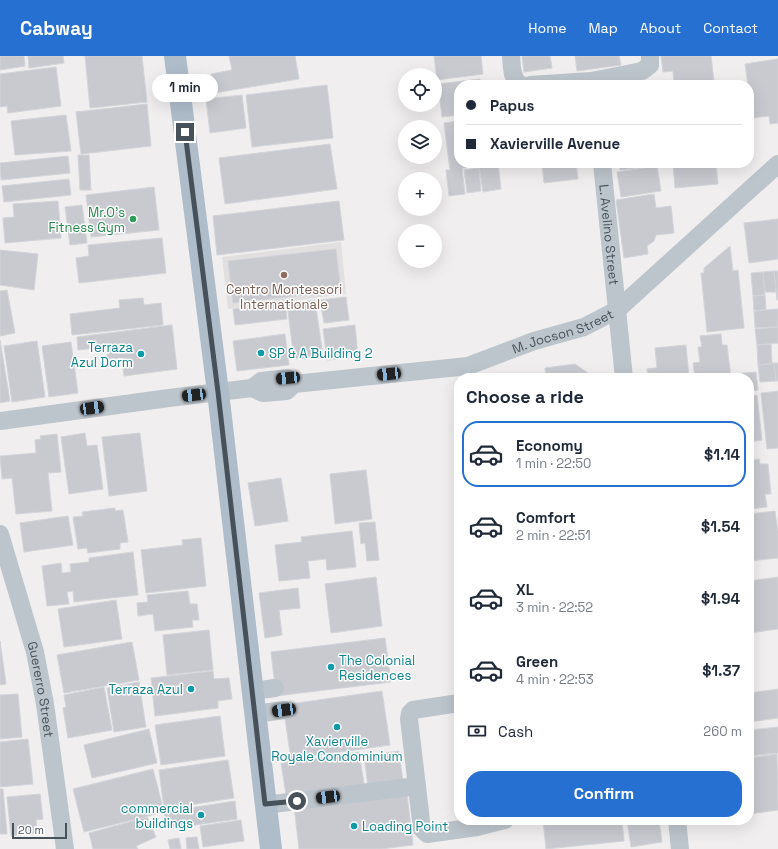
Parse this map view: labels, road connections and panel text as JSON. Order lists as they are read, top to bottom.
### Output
{
  "streets": {
    "street": ["L. Avelino Street", "M. Jocson Street", "Guererro Street"]
  },
  "crossings": [
    ["L. Avelino Street", "M. Jocson Street"]
  ],
  "places": [
    "Mr.O's Fitness Gym",
    "Centro Montessori Internationale",
    "SP & A Building 2",
    "Terraza Azul Dorm",
    "The Colonial Residences",
    "Terraza Azul",
    "Xavierville Royale Condominium",
    "commercial buildings",
    "Loading Point"
  ],
  "scale_bar": "20 m",
  "page": {
    "header": "Cabway",
    "nav": [
      "Home",
      "Map",
      "About",
      "Contact"
    ],
    "map_buttons": ["+", "−"],
    "bubble": "1 min",
    "banner": ["Papus", "Xavierville Avenue"],
    "heading": "Choose a ride",
    "list": [
      {
        "name": "Economy",
        "note": "1 min · 22:50",
        "value": "$1.14"
      },
      {
        "name": "Comfort",
        "note": "2 min · 22:51",
        "value": "$1.54"
      },
      {
        "name": "XL",
        "note": "3 min · 22:52",
        "value": "$1.94"
      },
      {
        "name": "Green",
        "note": "4 min · 22:53",
        "value": "$1.37"
      }
    ],
    "pay": ["Cash", "260 m"],
    "buttons": "Confirm",
    "scale": "20 m"
  }
}
